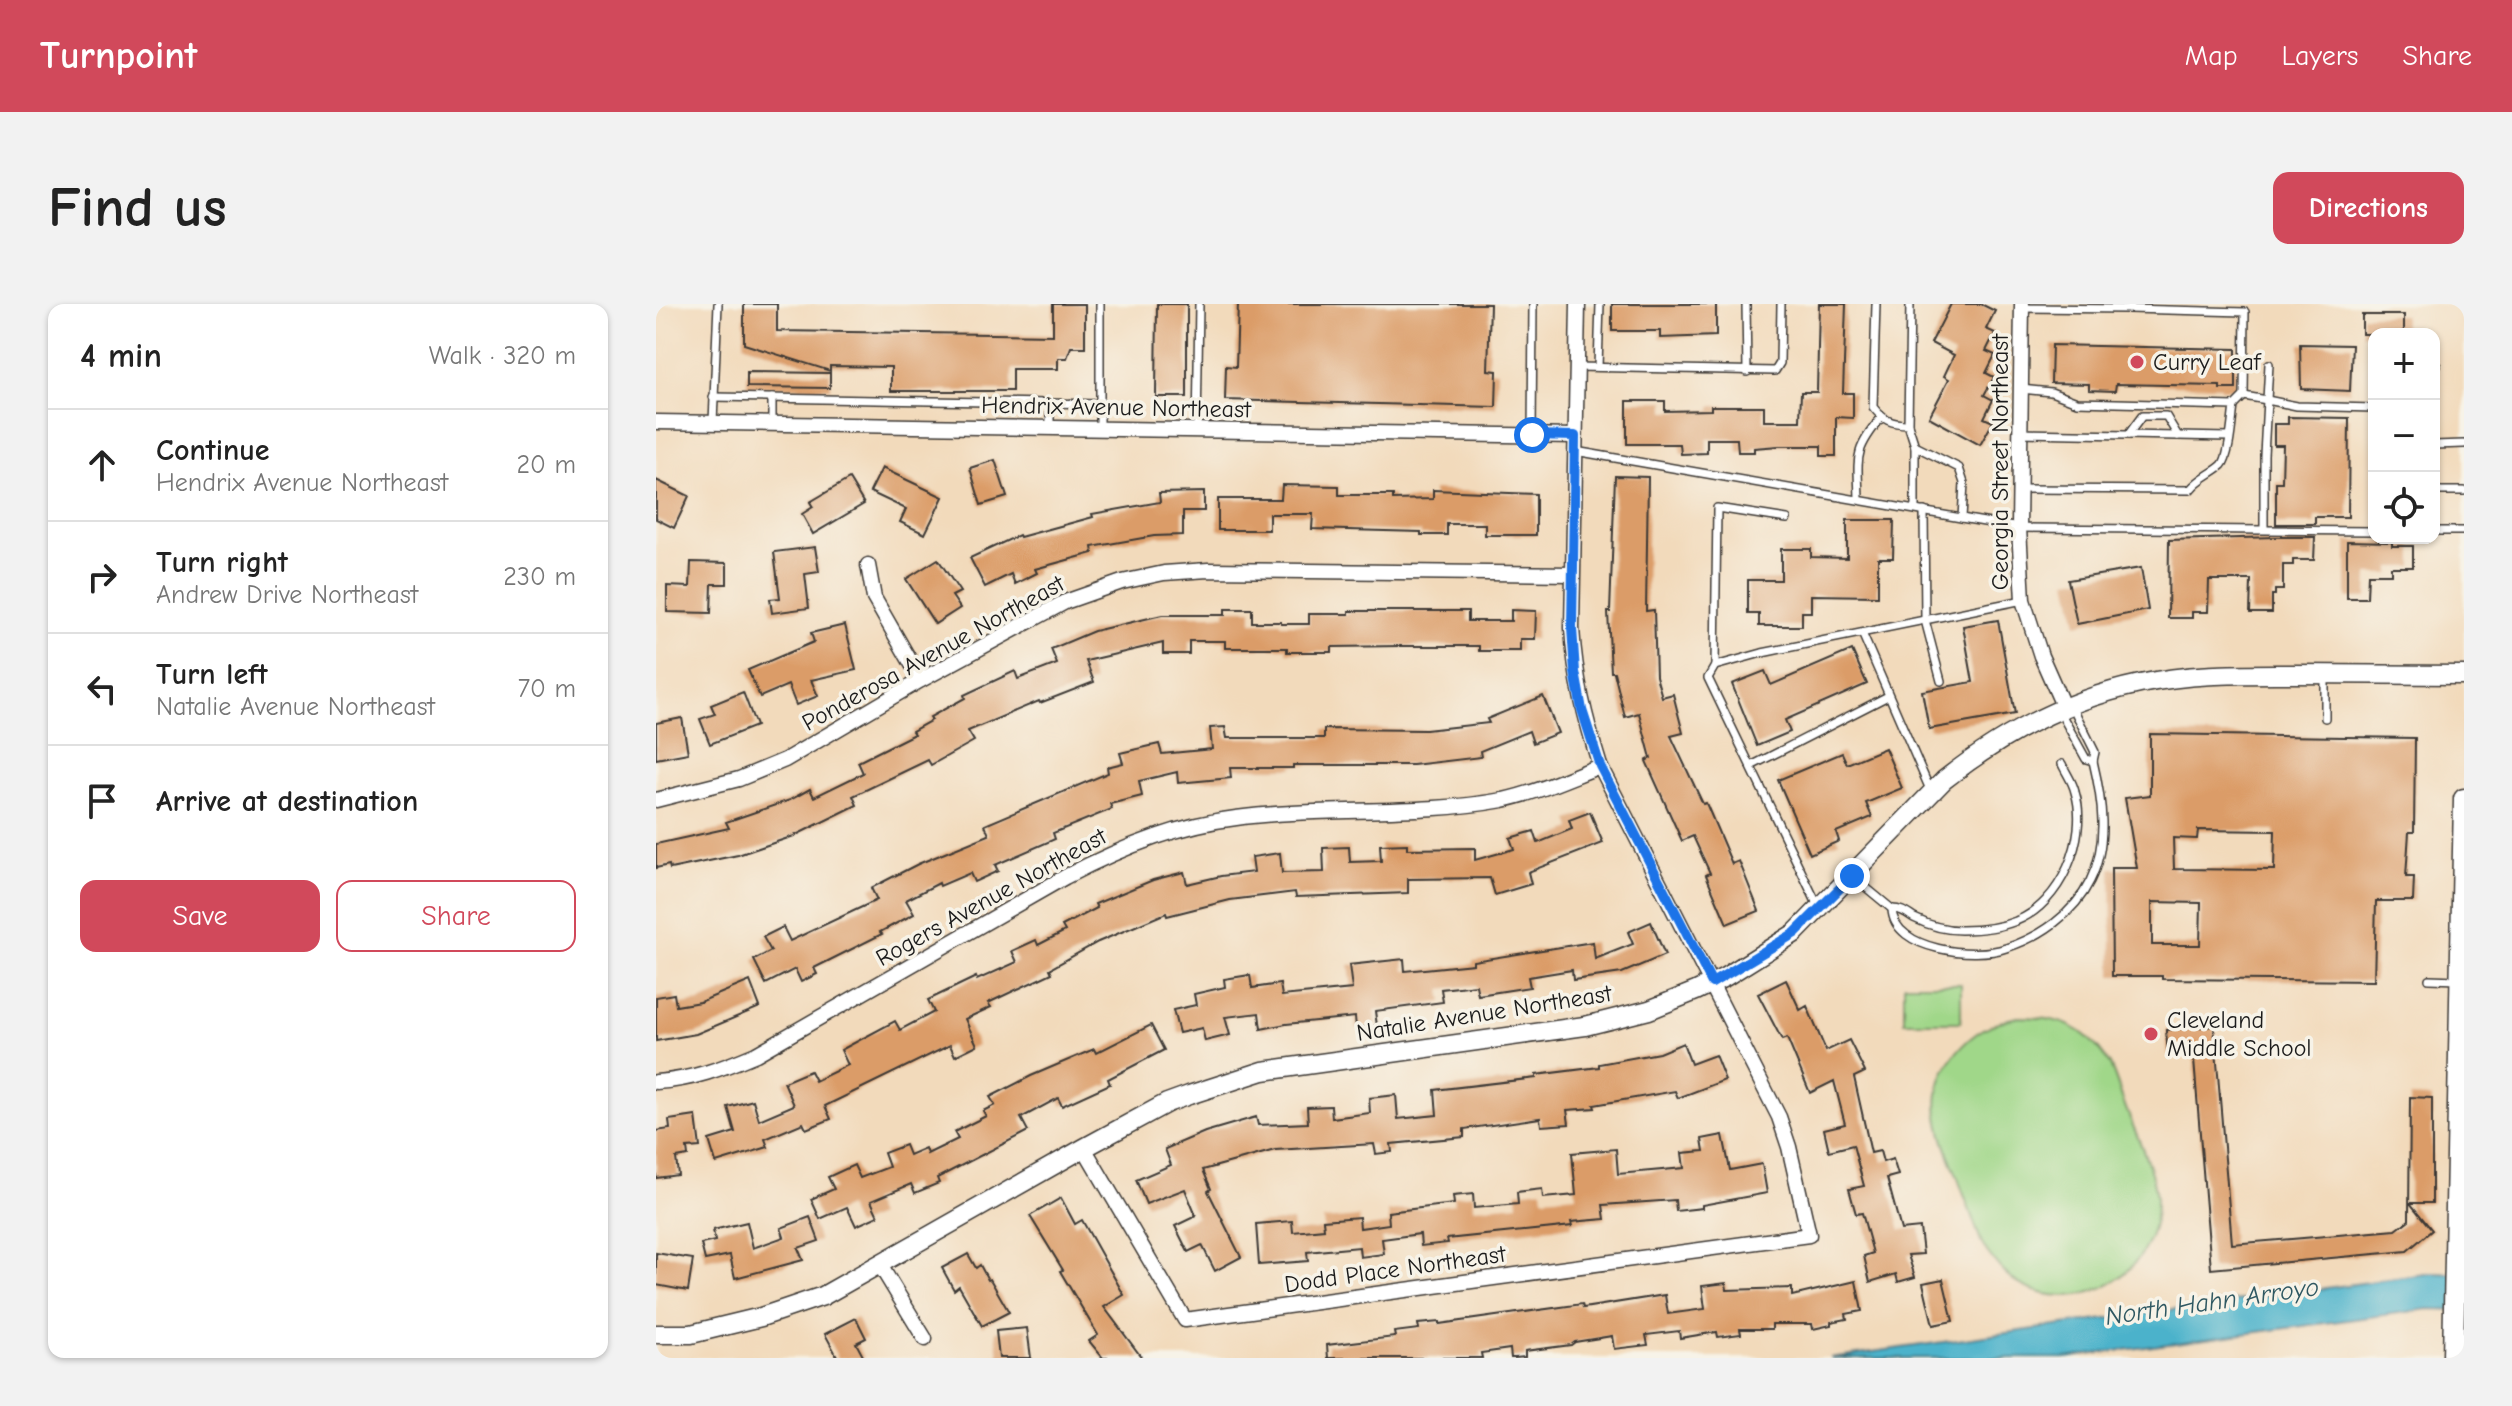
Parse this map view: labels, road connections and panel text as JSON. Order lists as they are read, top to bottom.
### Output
{
  "streets": {
    "street": [
      "Hendrix Avenue Northeast",
      "Georgia Street Northeast",
      "Ponderosa Avenue Northeast",
      "Rogers Avenue Northeast",
      "Natalie Avenue Northeast",
      "Dodd Place Northeast"
    ]
  },
  "crossings": [
    ["Georgia Street Northeast", "Natalie Avenue Northeast"],
    ["Natalie Avenue Northeast", "Dodd Place Northeast"]
  ],
  "water": ["North Hahn Arroyo"],
  "places": ["Curry Leaf", "Cleveland Middle School"],
  "page": {
    "header": "Turnpoint",
    "nav": ["Map", "Layers", "Share"],
    "buttons": [
      "Directions",
      ["Save", "Share"]
    ],
    "title": "Find us",
    "heading": ["4 min", "Walk · 320 m"],
    "map_buttons": ["+", "−"],
    "list": [
      ["Continue", "Hendrix Avenue Northeast", "20 m"],
      ["Turn right", "Andrew Drive Northeast", "230 m"],
      ["Turn left", "Natalie Avenue Northeast", "70 m"],
      "Arrive at destination"
    ]
  }
}
